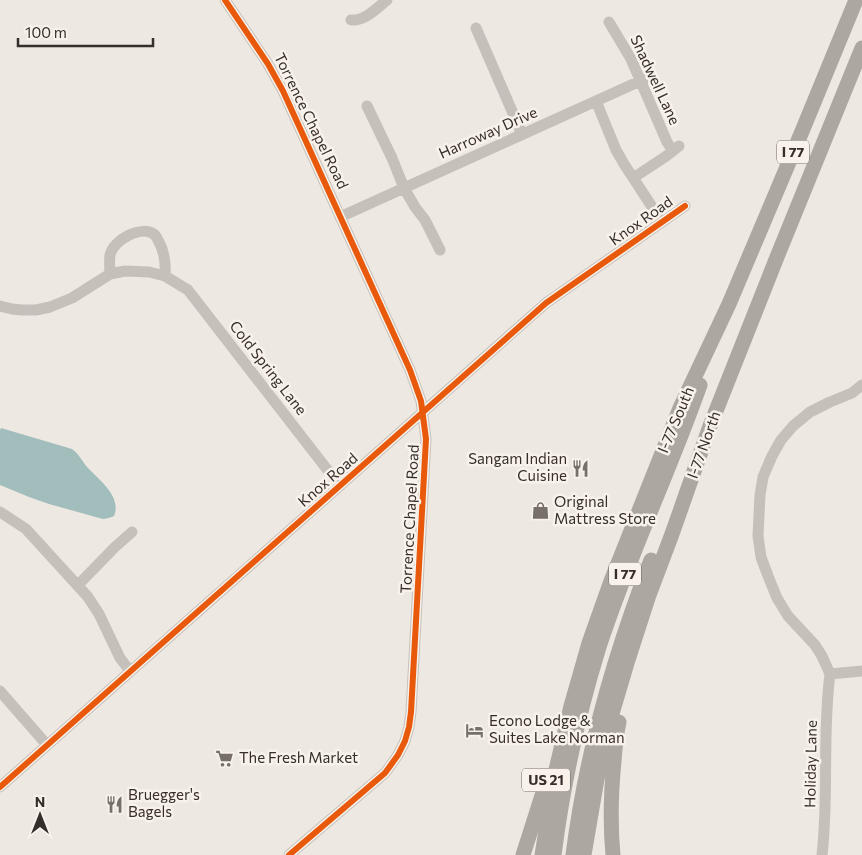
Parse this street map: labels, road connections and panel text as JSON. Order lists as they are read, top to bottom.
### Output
{
  "streets": {
    "highway": [
      "I 77",
      "I-77 South",
      "I-77 North",
      "US 21"
    ],
    "street": [
      "Shadwell Lane",
      "Torrence Chapel Road",
      "Harroway Drive",
      "Knox Road",
      "Cold Spring Lane",
      "Holiday Lane"
    ]
  },
  "crossings": [
    ["Shadwell Lane", "Harroway Drive"],
    ["Torrence Chapel Road", "Harroway Drive"],
    ["Torrence Chapel Road", "Knox Road"],
    ["I 77", "I-77 South"],
    ["I 77", "I-77 North"],
    ["Knox Road", "Cold Spring Lane"],
    ["I-77 South", "US 21"]
  ],
  "places": {
    "restaurant": ["Sangam Indian Cuisine", "Bruegger's Bagels"],
    "shop": ["Original Mattress Store"],
    "hotel": ["Econo Lodge & Suites Lake Norman"],
    "supermarket": ["The Fresh Market"]
  },
  "scale_bar": "100 m",
  "north": "top"
}
